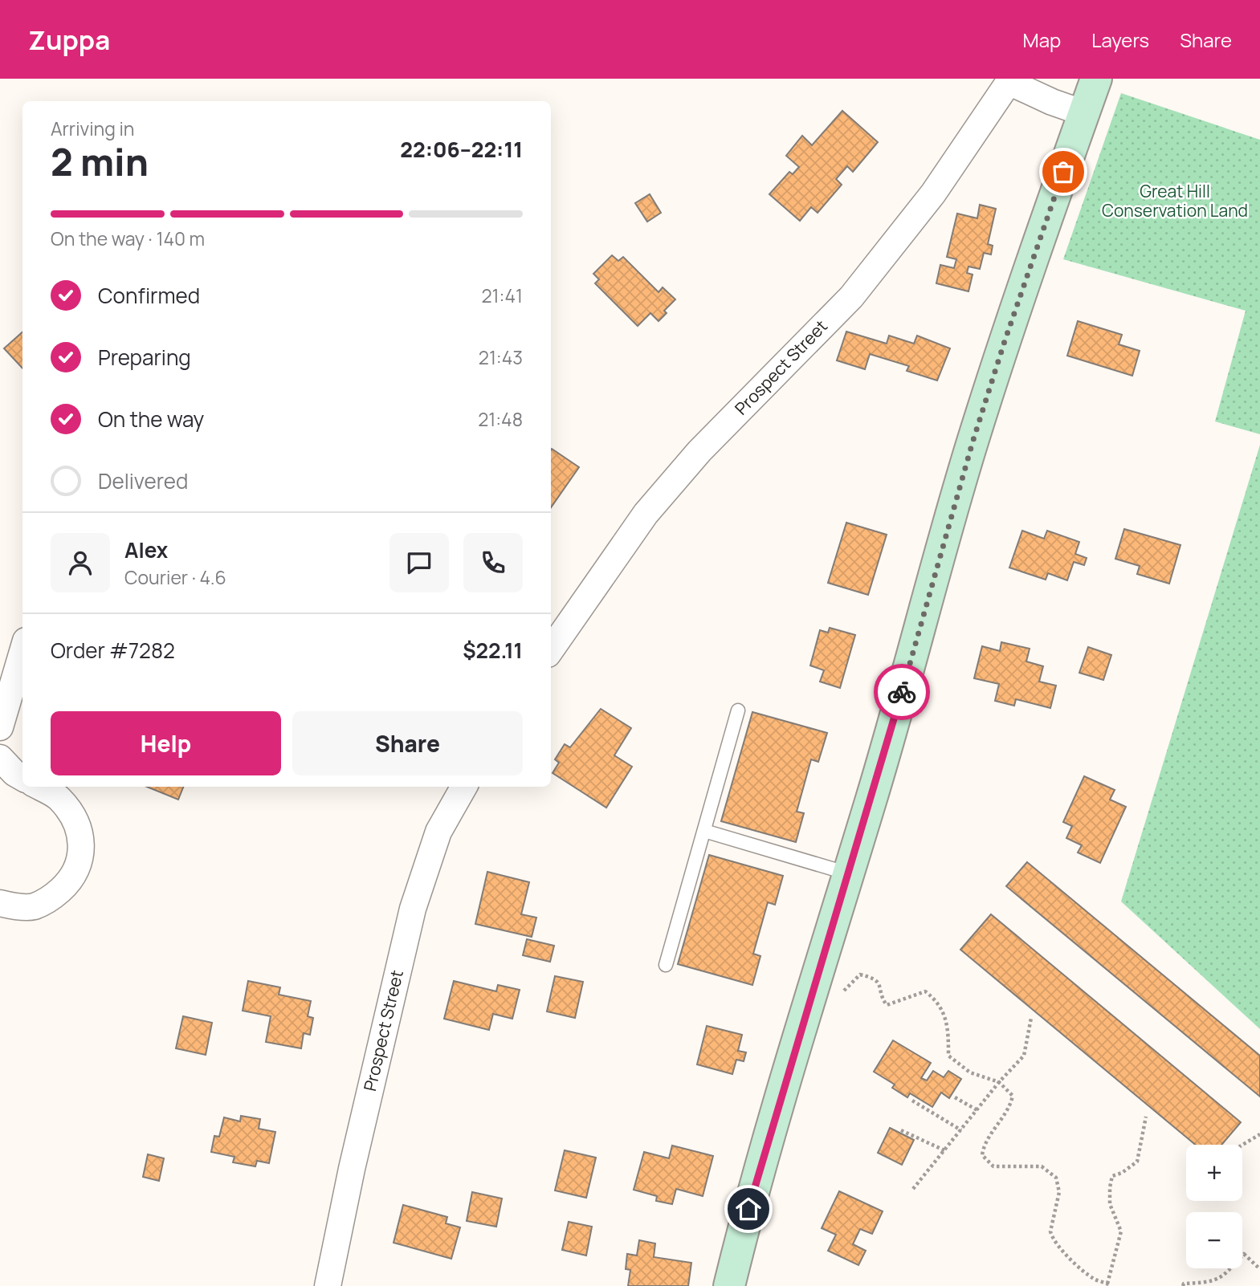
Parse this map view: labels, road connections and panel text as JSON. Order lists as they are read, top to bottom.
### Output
{
  "streets": {
    "street": ["Prospect Street"]
  },
  "parks": ["Great Hill Conservation Land"],
  "page": {
    "header": "Zuppa",
    "nav": ["Map", "Layers", "Share"],
    "heading": ["2 min", "Arriving in", "22:06–22:11"],
    "panel": [
      "Alex",
      "Courier · 4.6",
      "Order #7282",
      "$22.11"
    ],
    "bar": "On the way · 140 m",
    "list": [
      ["Confirmed", "21:41"],
      ["Preparing", "21:43"],
      ["On the way", "21:48"],
      "Delivered"
    ],
    "buttons": ["Help", "Share"],
    "map_buttons": ["+", "−"]
  }
}
